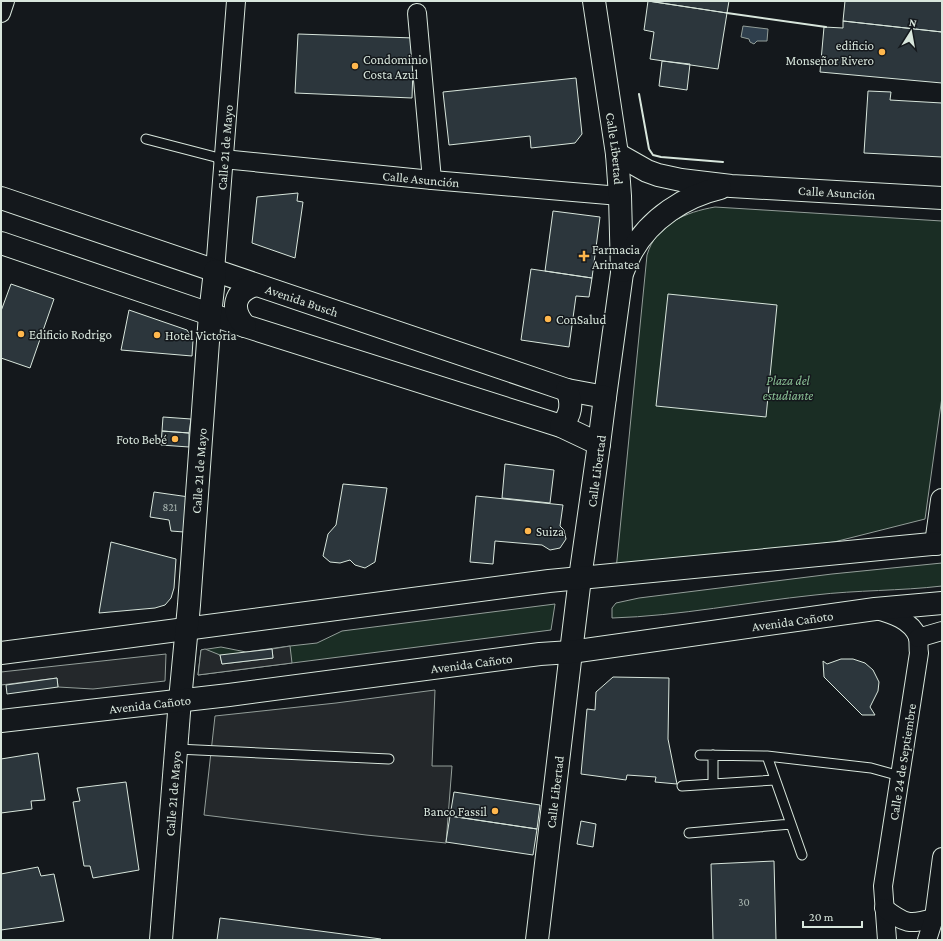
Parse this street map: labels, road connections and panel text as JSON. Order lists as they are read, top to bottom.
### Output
{
  "streets": {
    "main road": [
      "Calle 21 de Mayo",
      "Calle Libertad",
      "Calle Asunción",
      "Avenida Busch",
      "Avenida Cañoto"
    ],
    "street": ["Calle 24 de Septiembre"]
  },
  "crossings": [
    ["Calle 21 de Mayo", "Calle Asunción"],
    ["Calle 21 de Mayo", "Avenida Busch"],
    ["Calle 21 de Mayo", "Avenida Cañoto"],
    ["Calle Libertad", "Calle Asunción"],
    ["Calle Libertad", "Avenida Busch"],
    ["Calle Libertad", "Avenida Cañoto"]
  ],
  "parks": ["Plaza del estudiante"],
  "places": {
    "other": [
      "edificio Monseñor Rivero",
      "Condominio Costa Azul",
      "ConSalud",
      "Edificio Rodrigo",
      "Hotel Victoria",
      "Foto Bebé",
      "Suiza",
      "Banco Fassil"
    ],
    "health": ["Farmacia Arimatea"]
  },
  "house_numbers": ["821", "30"],
  "scale_bar": "20 m",
  "north": "top"
}
